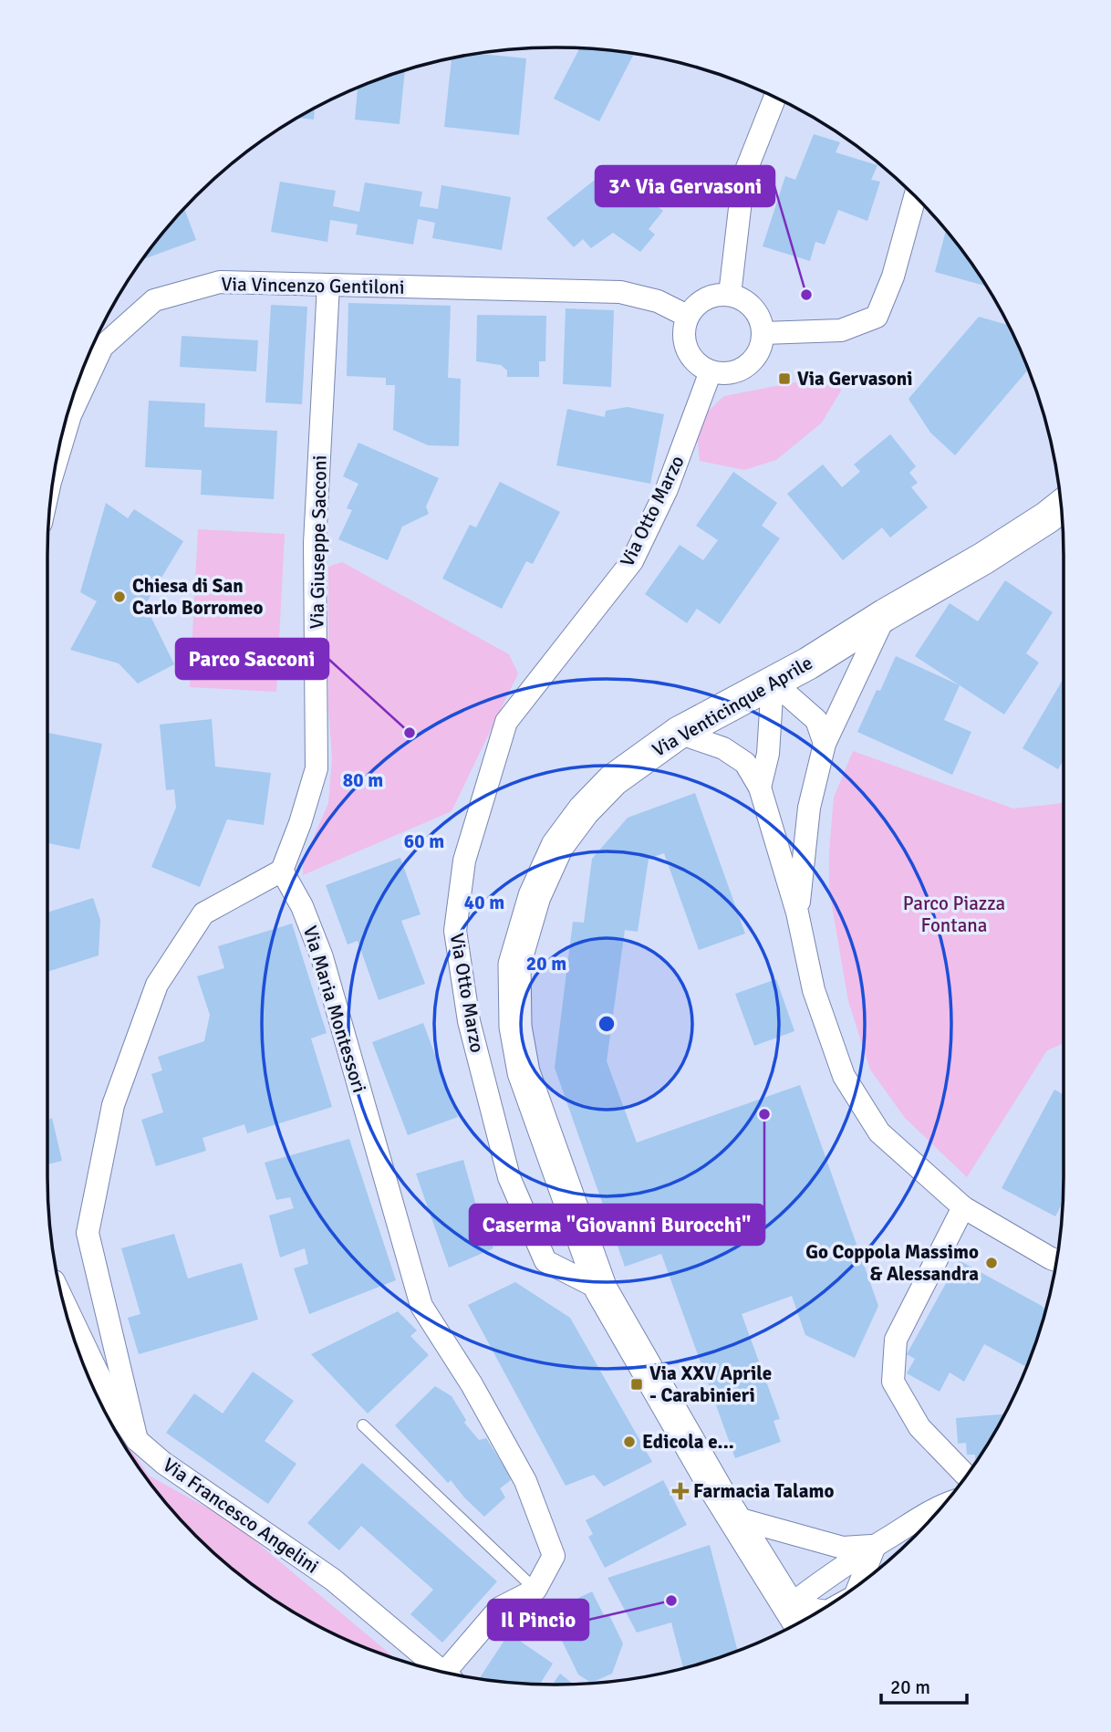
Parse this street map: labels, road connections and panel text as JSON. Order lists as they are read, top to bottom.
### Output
{
  "streets": {
    "street": [
      "Via Vincenzo Gentiloni",
      "Via Otto Marzo",
      "Via Giuseppe Sacconi",
      "Via Venticinque Aprile",
      "Via Maria Montessori",
      "Via Francesco Angelini"
    ]
  },
  "crossings": [
    ["Via Vincenzo Gentiloni", "Via Otto Marzo"],
    ["Via Vincenzo Gentiloni", "Via Giuseppe Sacconi"],
    ["Via Otto Marzo", "Via Venticinque Aprile"],
    ["Via Giuseppe Sacconi", "Via Maria Montessori"]
  ],
  "parks": ["Parco Piazza Fontana"],
  "places": {
    "other": [
      "3^ Via Gervasoni",
      "Chiesa di San Carlo Borromeo",
      "Parco Sacconi",
      "Caserma \"Giovanni Burocchi\"",
      "Go Coppola Massimo & Alessandra",
      "Edicola e...",
      "Il Pincio"
    ],
    "transit": ["Via Gervasoni", "Via XXV Aprile - Carabinieri"],
    "health": ["Farmacia Talamo"]
  },
  "scale_bar": "20 m",
  "rings": [
    "80 m",
    "60 m",
    "40 m",
    "20 m"
  ]
}
